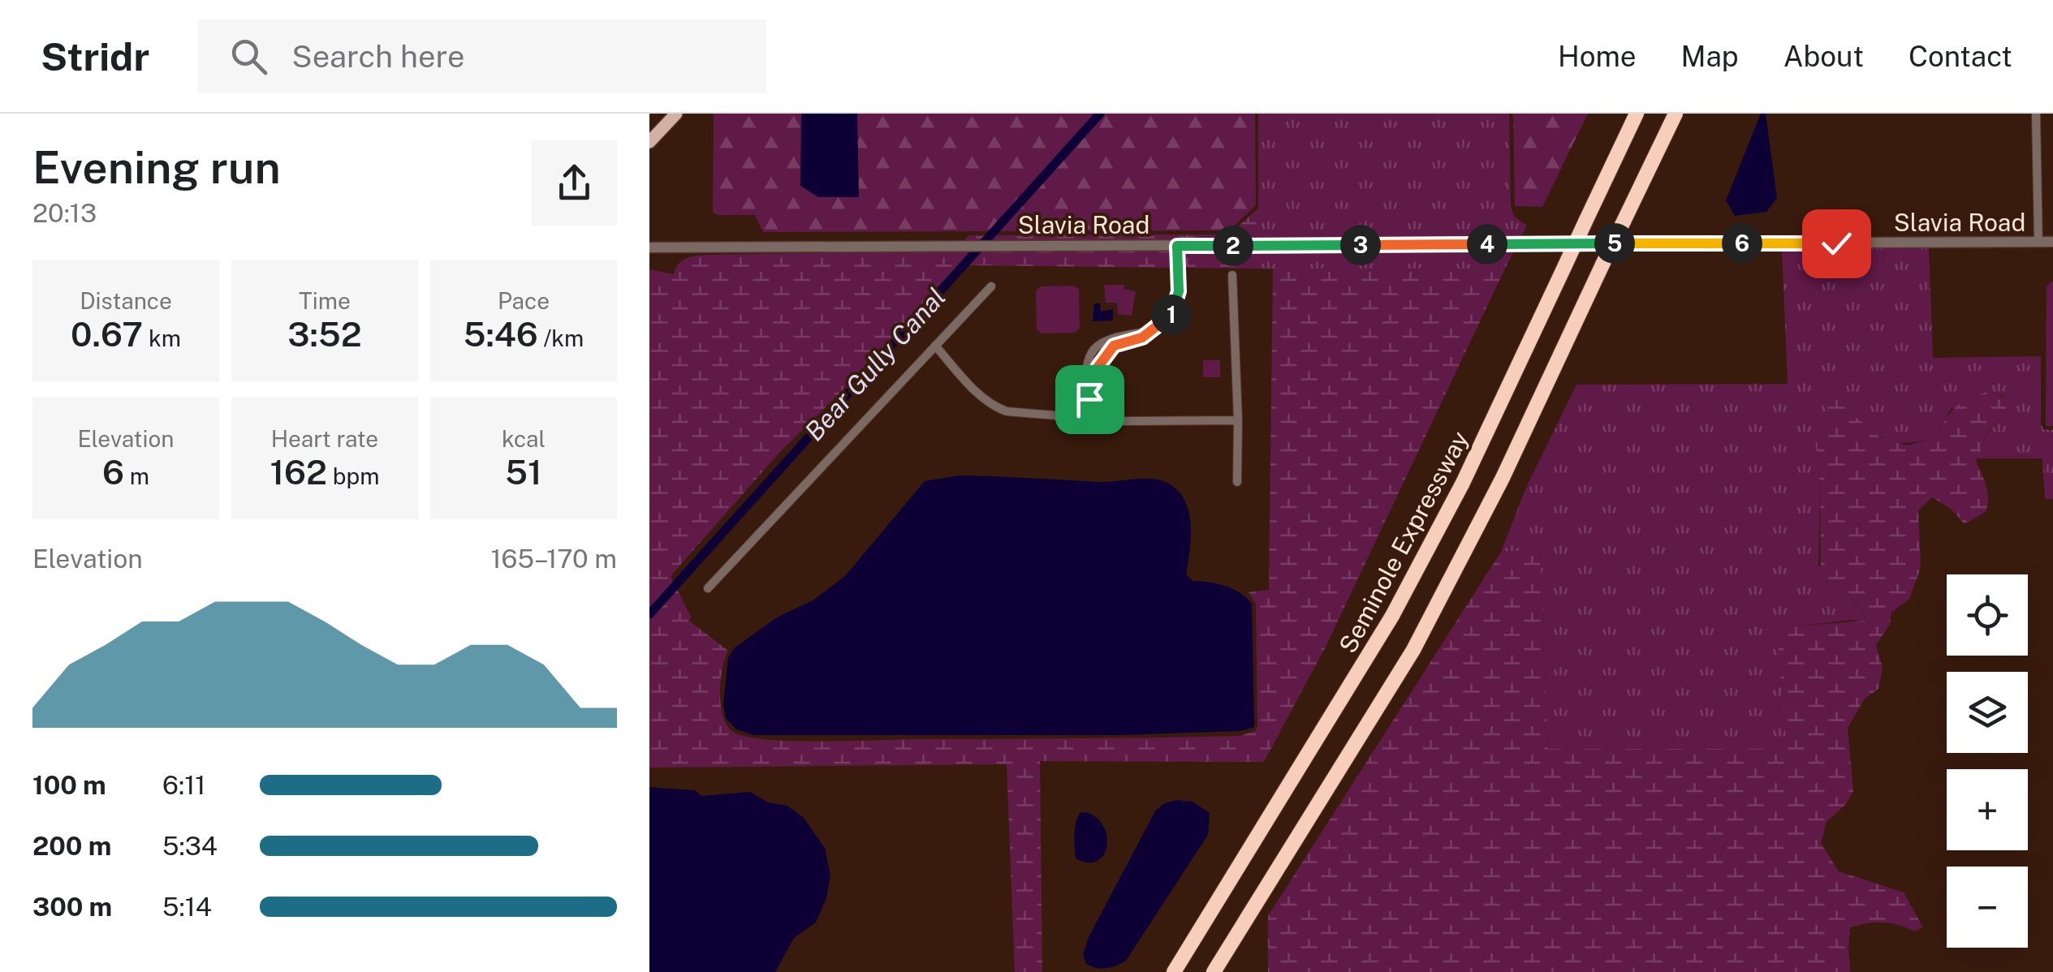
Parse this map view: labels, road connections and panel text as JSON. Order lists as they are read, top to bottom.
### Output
{
  "streets": {
    "highway": ["Seminole Expressway"],
    "street": ["Slavia Road"]
  },
  "water": ["Bear Gully Canal"],
  "page": {
    "header": "Stridr",
    "search": "Search here",
    "nav": [
      "Home",
      "Map",
      "About",
      "Contact"
    ],
    "heading": ["Evening run", "20:13"],
    "pins": [
      "5",
      "6",
      "4",
      "3",
      "2",
      "1"
    ],
    "stats": [
      ["Distance", "0.67 km"],
      ["Time", "3:52"],
      ["Pace", "5:46 /km"],
      ["Elevation", "6 m"],
      ["Heart rate", "162 bpm"],
      ["kcal", "51"]
    ],
    "chart": ["Elevation", "165–170 m"],
    "map_buttons": ["+", "−"],
    "list": [
      {
        "name": "100 m",
        "note": "6:11"
      },
      {
        "name": "200 m",
        "note": "5:34"
      },
      {
        "name": "300 m",
        "note": "5:14"
      }
    ]
  }
}
